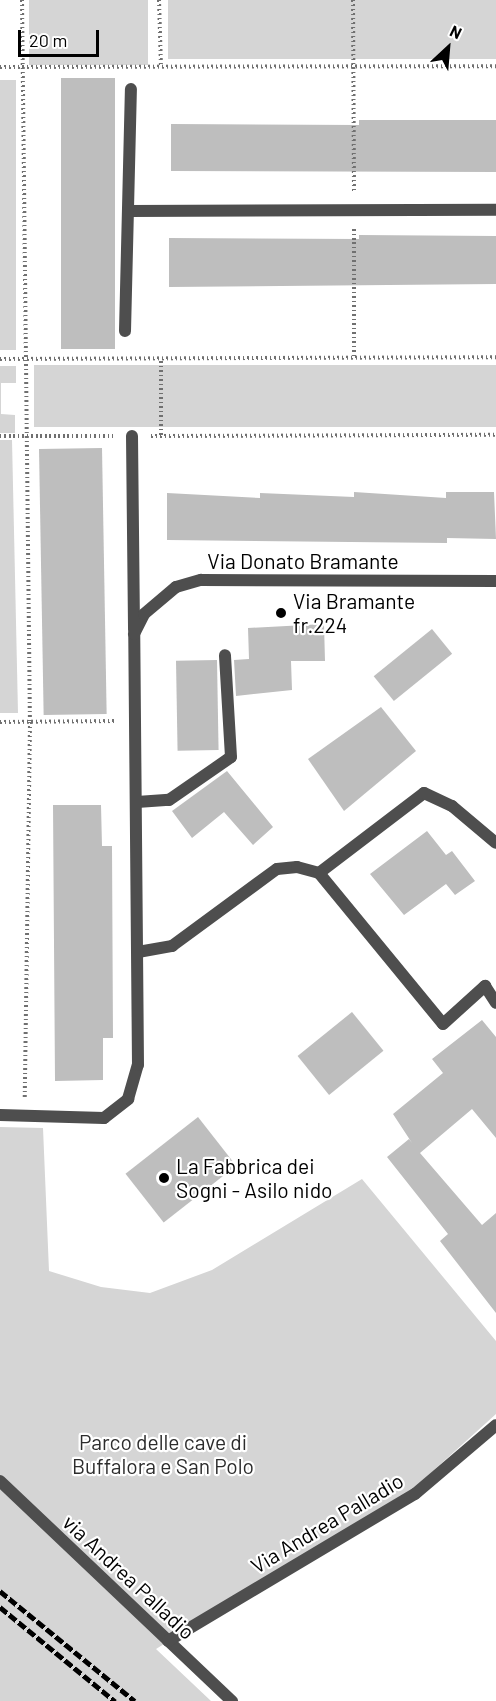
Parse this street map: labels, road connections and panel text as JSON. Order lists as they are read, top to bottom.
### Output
{
  "streets": {
    "street": ["Via Donato Bramante", "Via Andrea Palladio", "via Andrea Palladio"]
  },
  "crossings": [
    ["Via Andrea Palladio", "via Andrea Palladio"]
  ],
  "parks": ["Parco delle cave di Buffalora e San Polo"],
  "places": ["Via Bramante fr.224", "La Fabbrica dei Sogni - Asilo nido"],
  "scale_bar": "20 m",
  "north": "top right"
}
